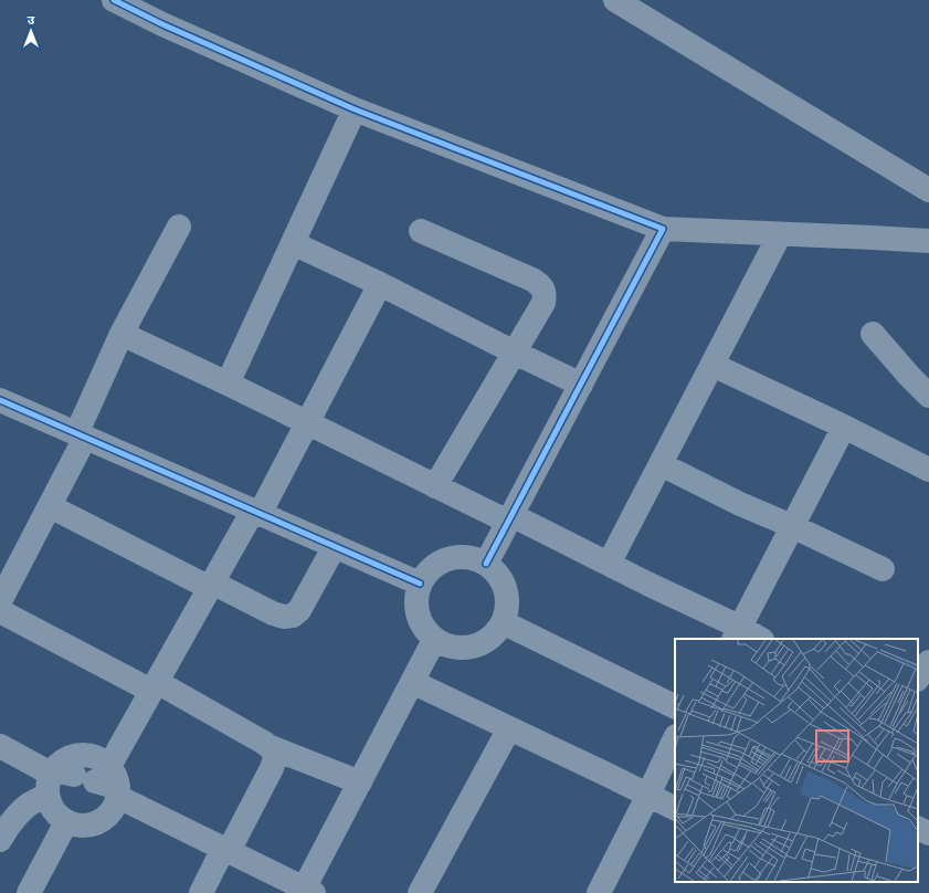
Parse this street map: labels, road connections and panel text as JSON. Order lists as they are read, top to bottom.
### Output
{
  "north": "top"
}
